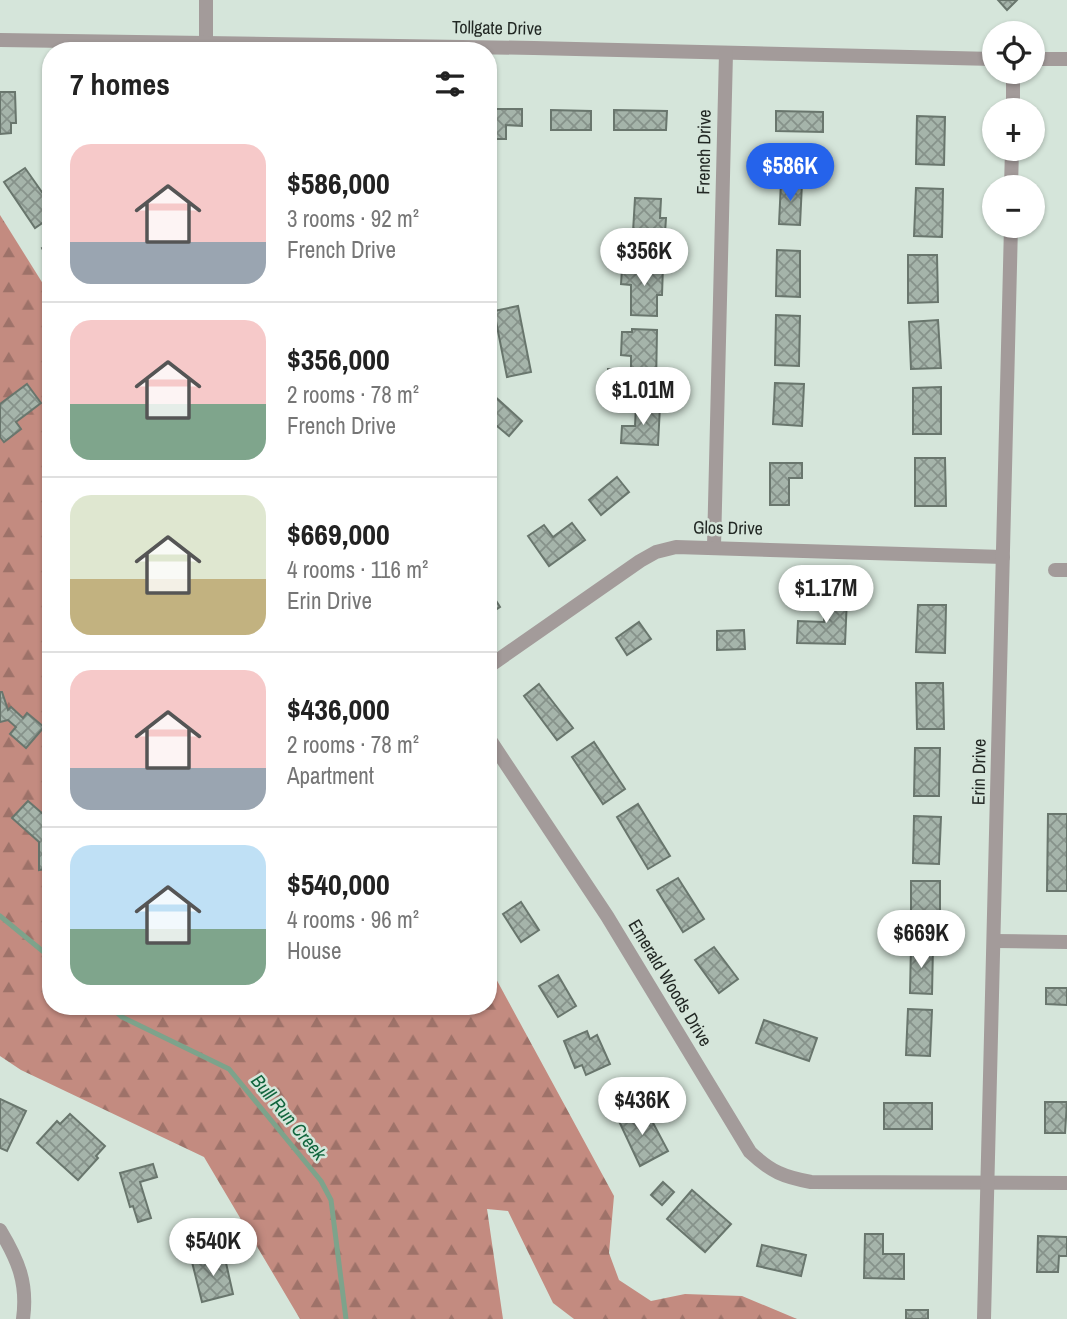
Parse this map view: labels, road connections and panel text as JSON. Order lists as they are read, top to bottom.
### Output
{
  "streets": {
    "street": [
      "Tollgate Drive",
      "French Drive",
      "Glos Drive",
      "Erin Drive",
      "Emerald Woods Drive"
    ]
  },
  "crossings": [
    ["Tollgate Drive", "French Drive"],
    ["French Drive", "Glos Drive"],
    ["Glos Drive", "Erin Drive"],
    ["Erin Drive", "Emerald Woods Drive"]
  ],
  "water": ["Bull Run Creek"],
  "page": {
    "map_buttons": ["+", "−"],
    "heading": "7 homes",
    "list": [
      {
        "name": "$586,000",
        "note": "3 rooms · 92 m² · French Drive"
      },
      {
        "name": "$356,000",
        "note": "2 rooms · 78 m² · French Drive"
      },
      {
        "name": "$669,000",
        "note": "4 rooms · 116 m² · Erin Drive"
      },
      {
        "name": "$436,000",
        "note": "2 rooms · 78 m² · Apartment"
      },
      {
        "name": "$540,000",
        "note": "4 rooms · 96 m² · House"
      }
    ],
    "price": [
      "$586K",
      "$356K",
      "$1.01M",
      "$1.17M",
      "$669K",
      "$436K",
      "$540K"
    ]
  }
}
